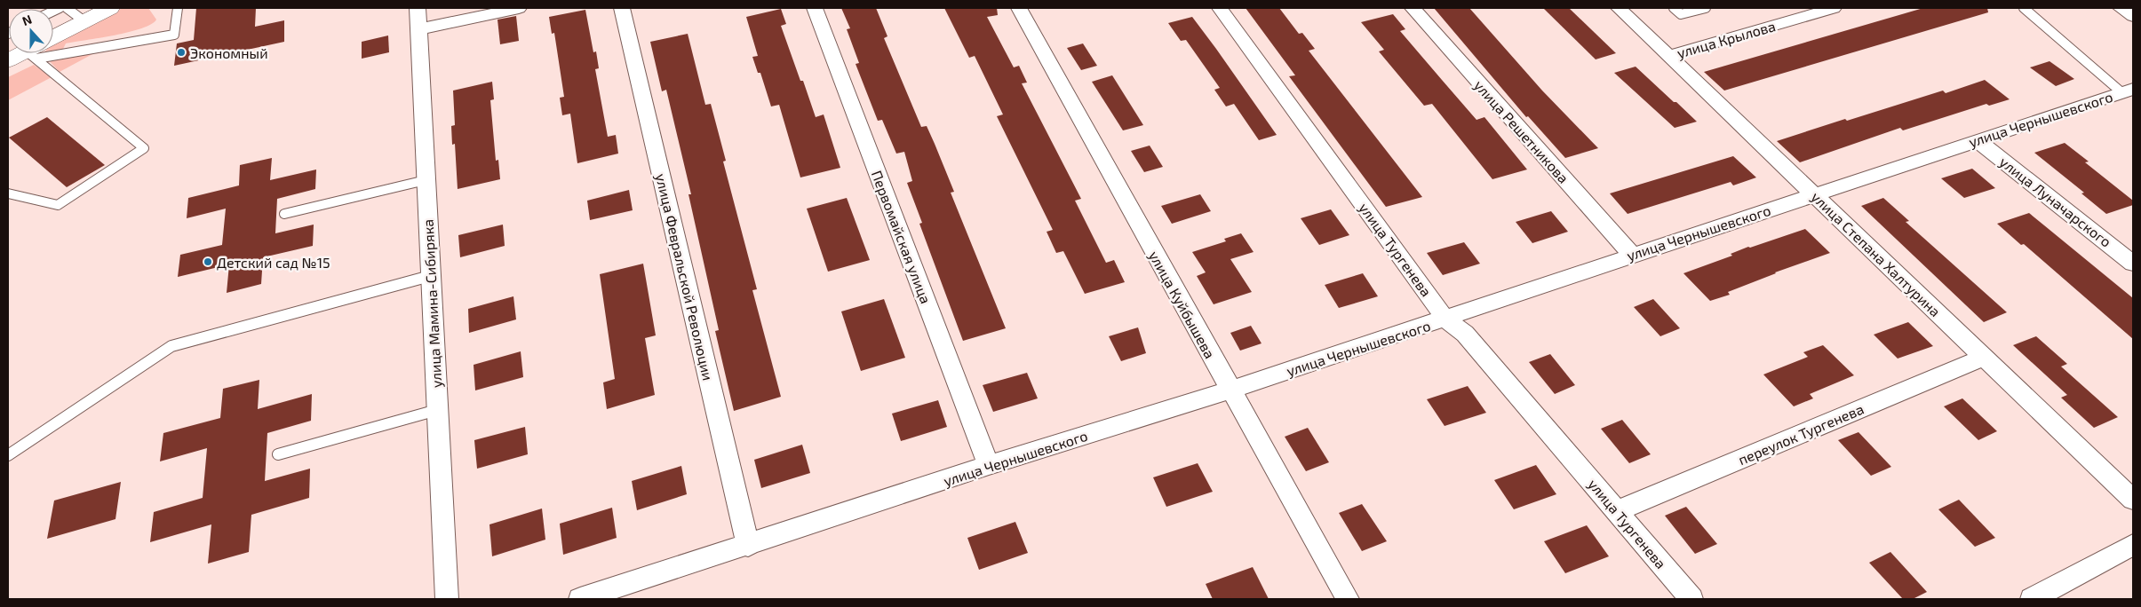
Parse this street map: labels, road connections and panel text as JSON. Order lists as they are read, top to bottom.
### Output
{
  "streets": {
    "street": [
      "улица Крылова",
      "улица Чернышевского",
      "улица Решетникова",
      "улица Луначарского",
      "Первомайская улица",
      "улица Тургенева",
      "улица Степана Халтурина",
      "улица Февральской Революции",
      "улица Мамина-Сибиряка",
      "улица Куйбышева",
      "переулок Тургенева"
    ]
  },
  "crossings": [
    ["улица Крылова", "улица Степана Халтурина"],
    ["улица Чернышевского", "улица Решетникова"],
    ["улица Чернышевского", "улица Луначарского"],
    ["улица Чернышевского", "Первомайская улица"],
    ["улица Чернышевского", "улица Тургенева"],
    ["улица Чернышевского", "улица Степана Халтурина"],
    ["улица Чернышевского", "улица Февральской Революции"],
    ["улица Чернышевского", "улица Куйбышева"],
    ["улица Тургенева", "переулок Тургенева"],
    ["улица Степана Халтурина", "переулок Тургенева"]
  ],
  "places": ["Экономный", "Детский сад №15"],
  "north": "top"
}
